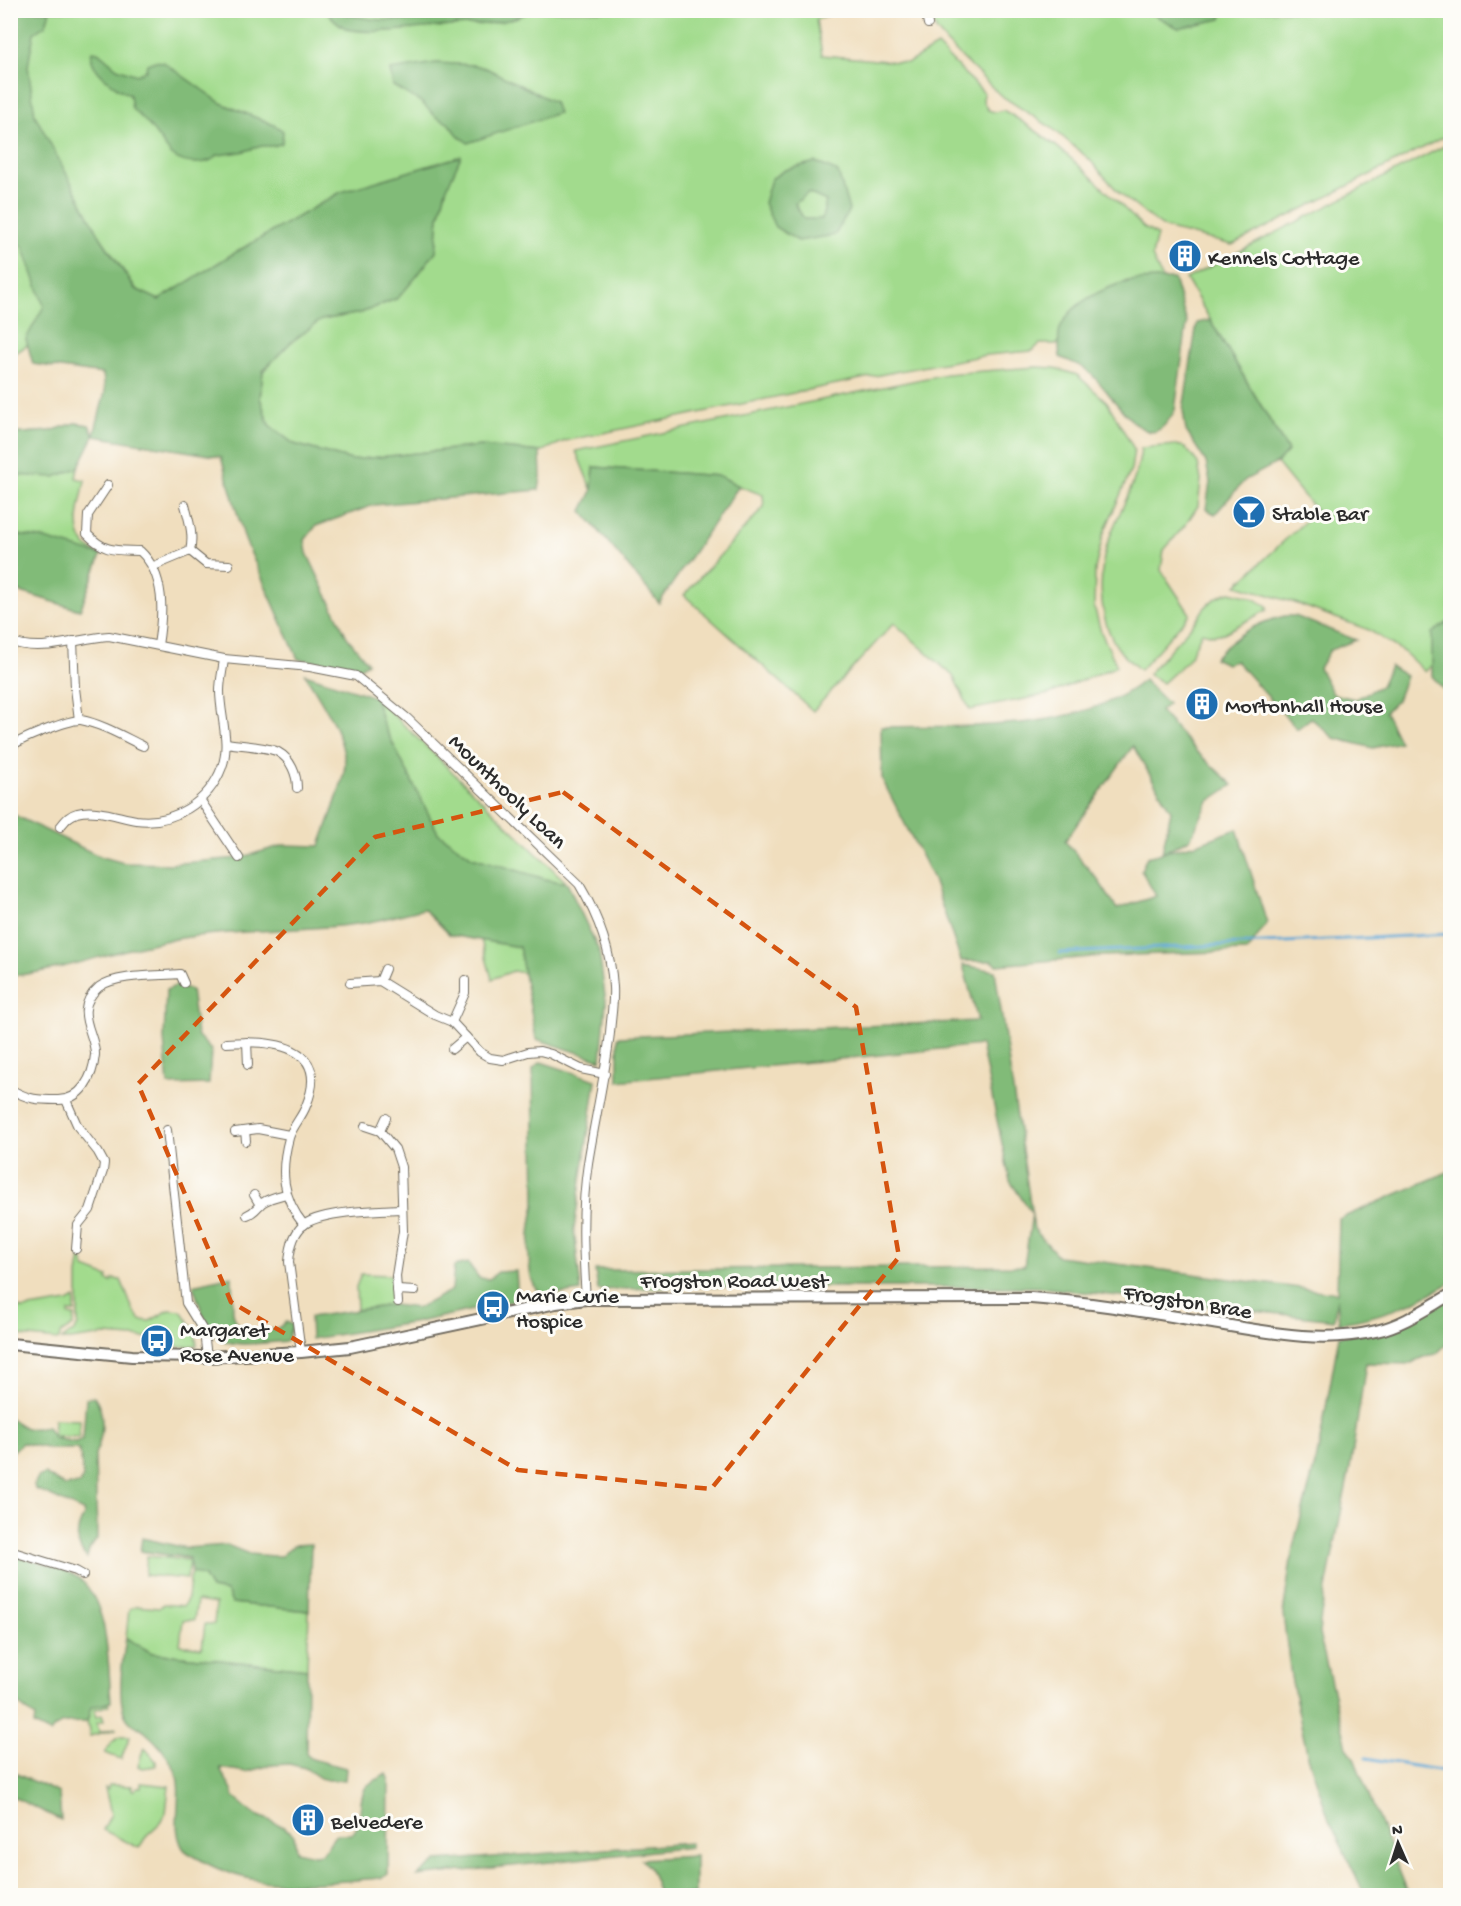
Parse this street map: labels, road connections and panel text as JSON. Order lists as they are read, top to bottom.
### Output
{
  "streets": {
    "main road": ["Frogston Road West", "Frogston Brae"],
    "street": ["Mounthooly Loan"]
  },
  "crossings": [
    ["Mounthooly Loan", "Frogston Road West"],
    ["Frogston Road West", "Frogston Brae"]
  ],
  "places": {
    "building": ["Kennels Cottage", "Mortonhall House", "Belvedere"],
    "bar": ["Stable Bar"],
    "bus stop": ["Marie Curie Hospice", "Margaret Rose Avenue"]
  },
  "north": "top"
}
